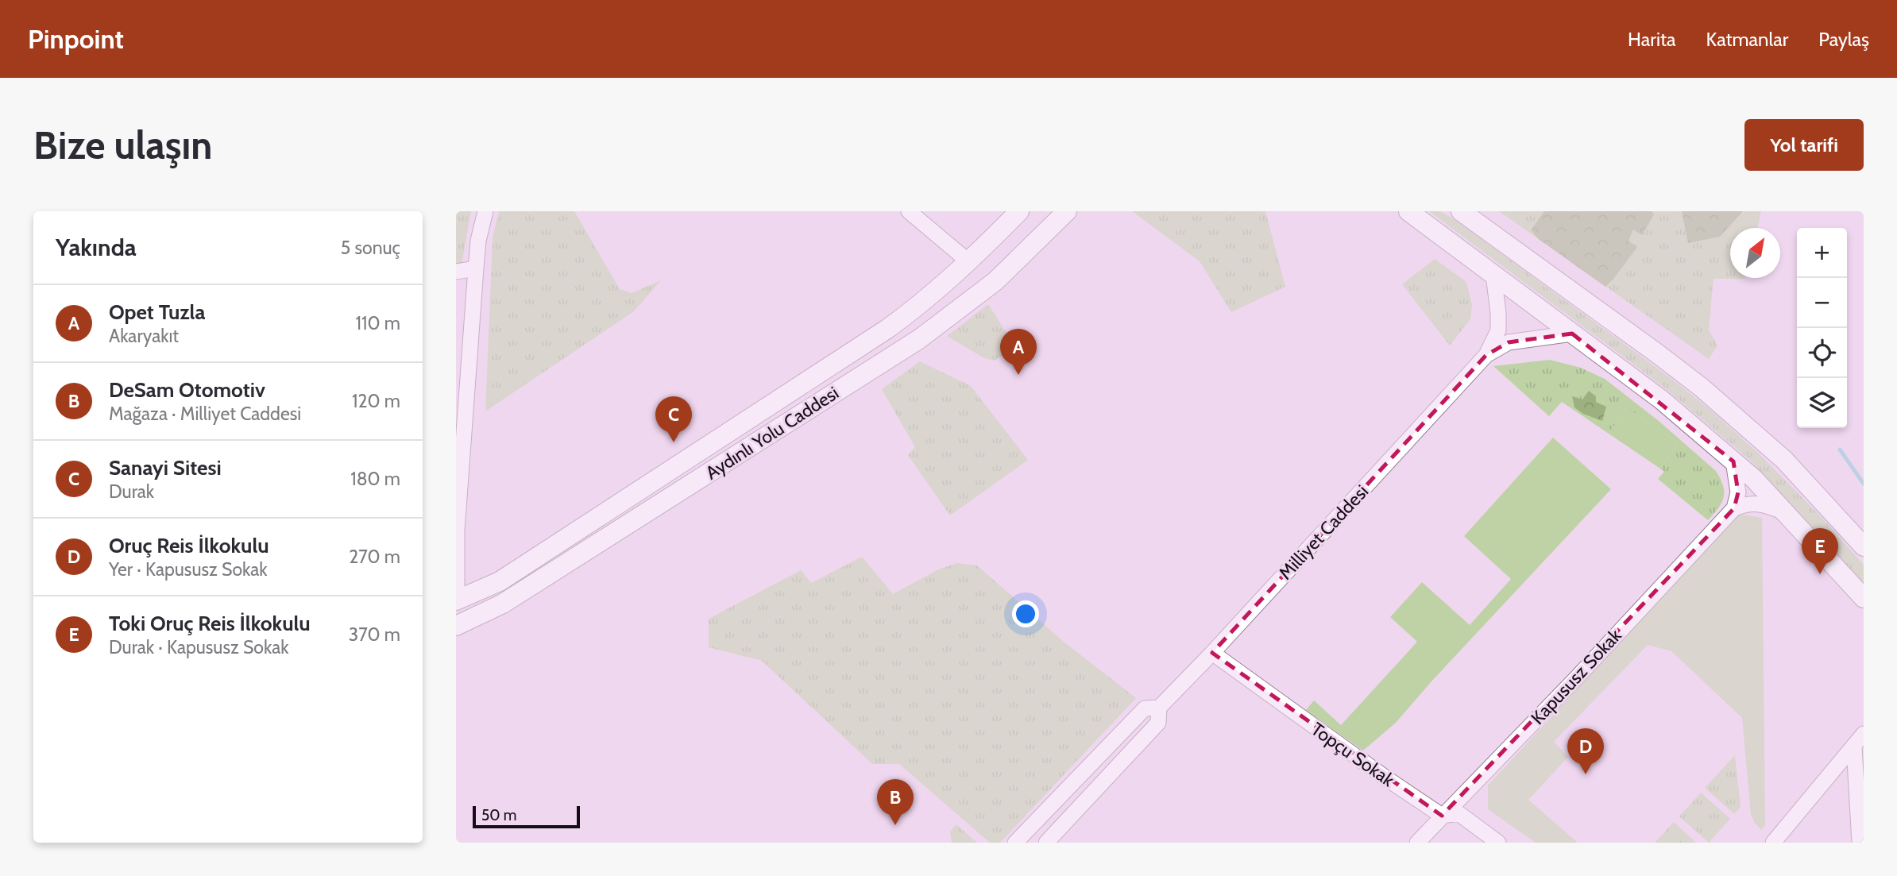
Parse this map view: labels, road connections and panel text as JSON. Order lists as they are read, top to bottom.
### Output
{
  "streets": {
    "main road": ["Aydınlı Yolu Caddesi"],
    "street": ["Milliyet Caddesi", "Kapususz Sokak", "Topçu Sokak"]
  },
  "crossings": [
    ["Milliyet Caddesi", "Topçu Sokak"],
    ["Kapususz Sokak", "Topçu Sokak"]
  ],
  "scale_bar": "50 m",
  "north": "top right",
  "page": {
    "header": "Pinpoint",
    "nav": ["Harita", "Katmanlar", "Paylaş"],
    "buttons": "Yol tarifi",
    "title": "Bize ulaşın",
    "heading": ["Yakında", "5 sonuç"],
    "map_buttons": ["+", "−"],
    "list": [
      {
        "mark": "A",
        "name": "Opet Tuzla",
        "note": "Akaryakıt",
        "value": "110 m"
      },
      {
        "mark": "B",
        "name": "DeSam Otomotiv",
        "note": "Mağaza · Milliyet Caddesi",
        "value": "120 m"
      },
      {
        "mark": "C",
        "name": "Sanayi Sitesi",
        "note": "Durak",
        "value": "180 m"
      },
      {
        "mark": "D",
        "name": "Oruç Reis İlkokulu",
        "note": "Yer · Kapususz Sokak",
        "value": "270 m"
      },
      {
        "mark": "E",
        "name": "Toki Oruç Reis İlkokulu",
        "note": "Durak · Kapususz Sokak",
        "value": "370 m"
      }
    ],
    "pins": [
      "A",
      "C",
      "E",
      "D",
      "B"
    ],
    "scale": "50 m"
  }
}
